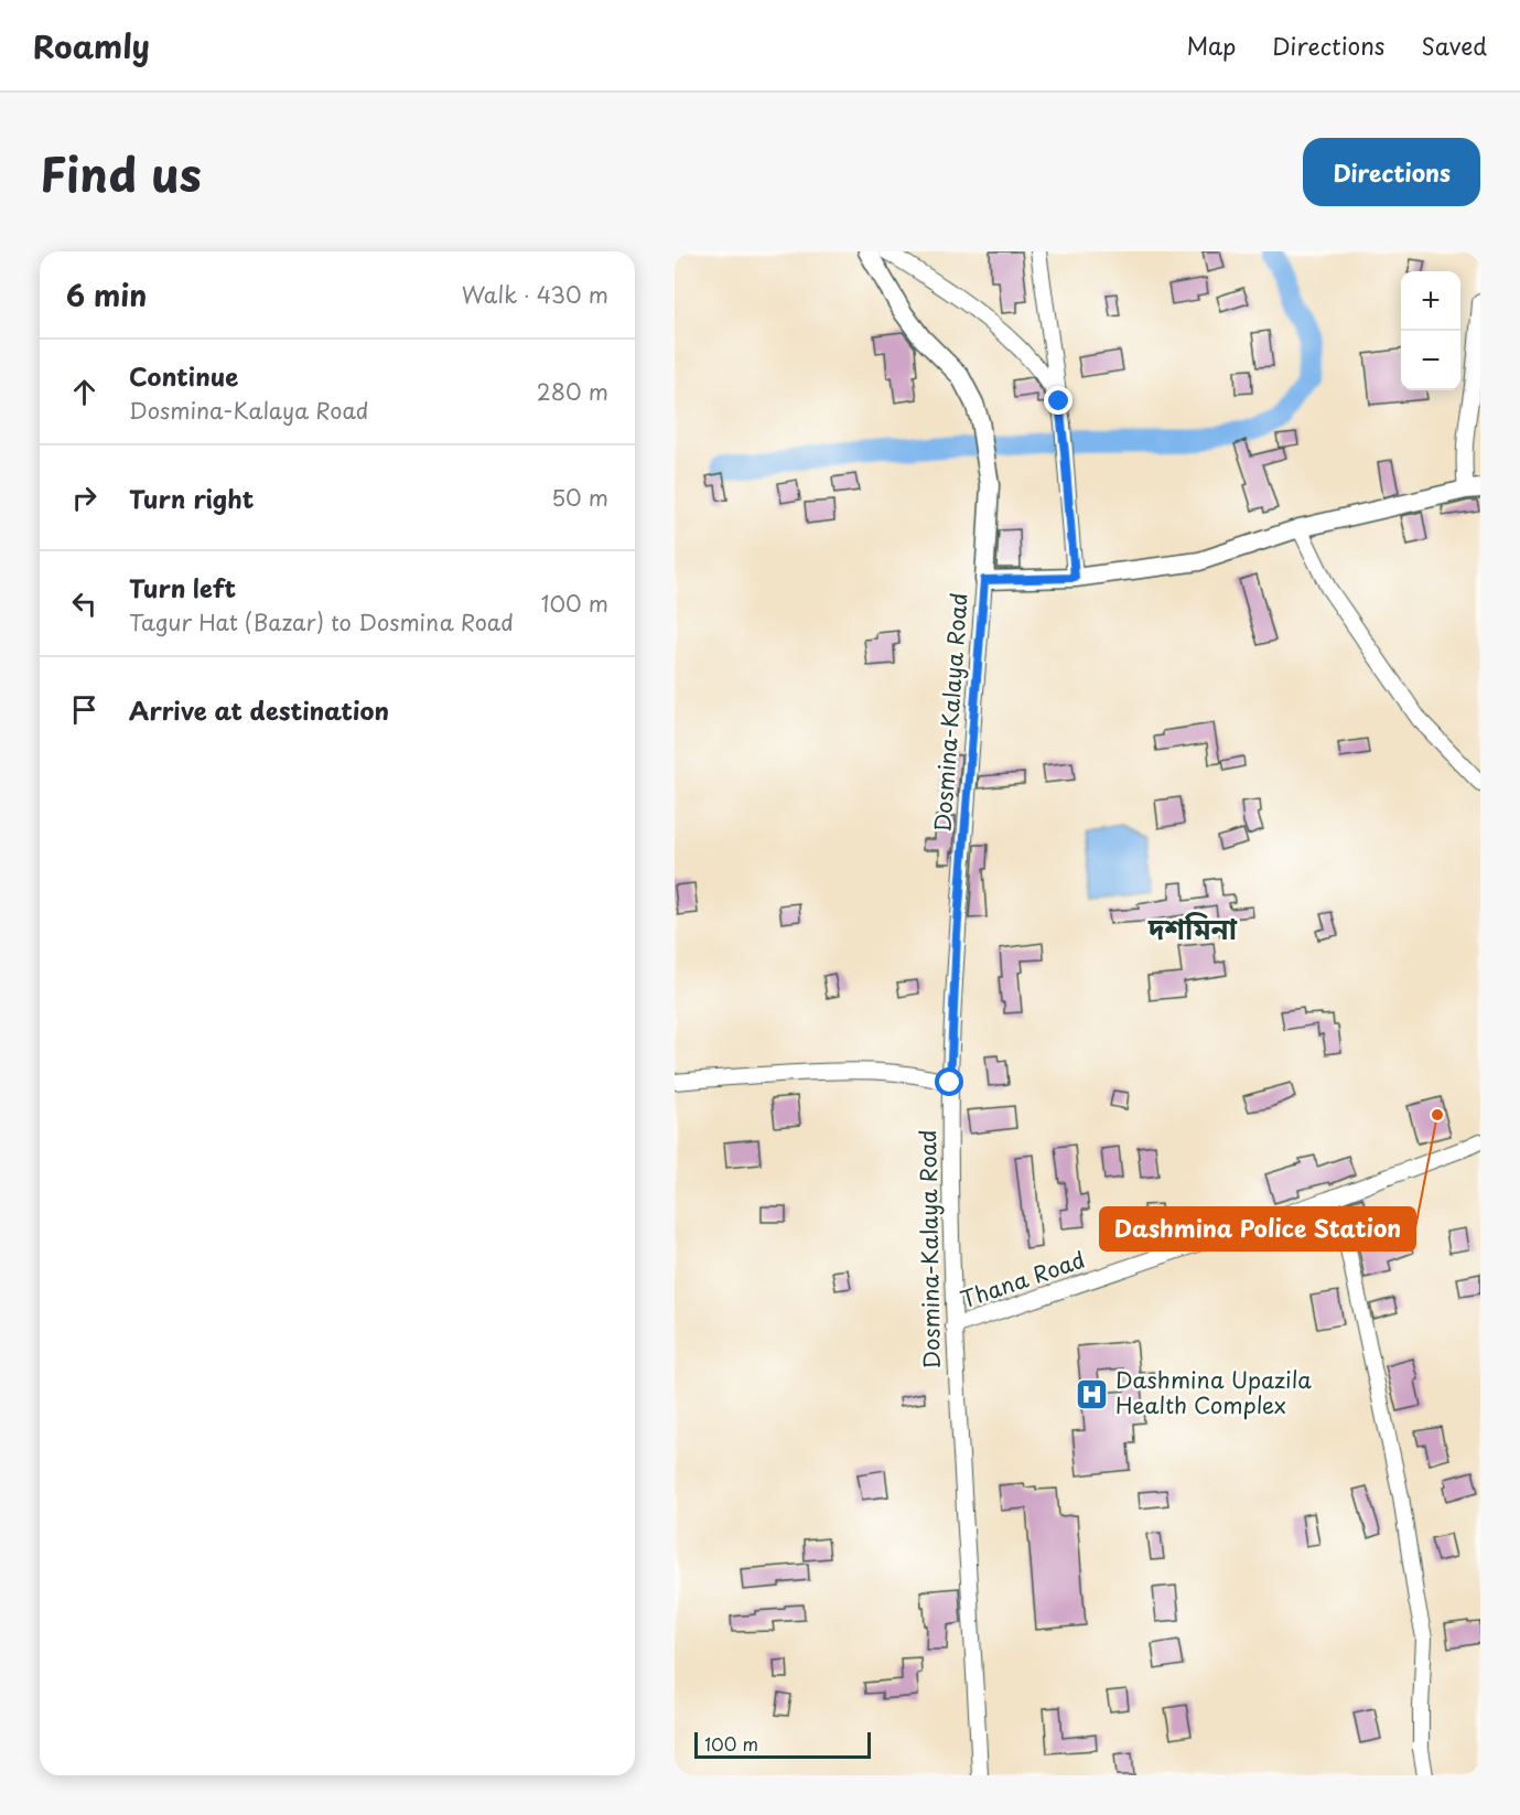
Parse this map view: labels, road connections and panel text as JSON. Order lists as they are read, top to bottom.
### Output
{
  "streets": {
    "main road": ["Dosmina-Kalaya Road"],
    "street": ["Thana Road"]
  },
  "crossings": [
    ["Dosmina-Kalaya Road", "Thana Road"]
  ],
  "districts": ["দশমিনা"],
  "places": {
    "other": ["Dashmina Police Station"],
    "hospital": ["Dashmina Upazila Health Complex"]
  },
  "scale_bar": "100 m",
  "page": {
    "header": "Roamly",
    "nav": ["Map", "Directions", "Saved"],
    "title": "Find us",
    "buttons": "Directions",
    "heading": ["6 min", "Walk · 430 m"],
    "map_buttons": ["+", "−"],
    "list": [
      ["Continue", "Dosmina-Kalaya Road", "280 m"],
      ["Turn right", "50 m"],
      ["Turn left", "Tagur Hat (Bazar) to Dosmina Road", "100 m"],
      "Arrive at destination"
    ],
    "scale": "100 m"
  }
}
